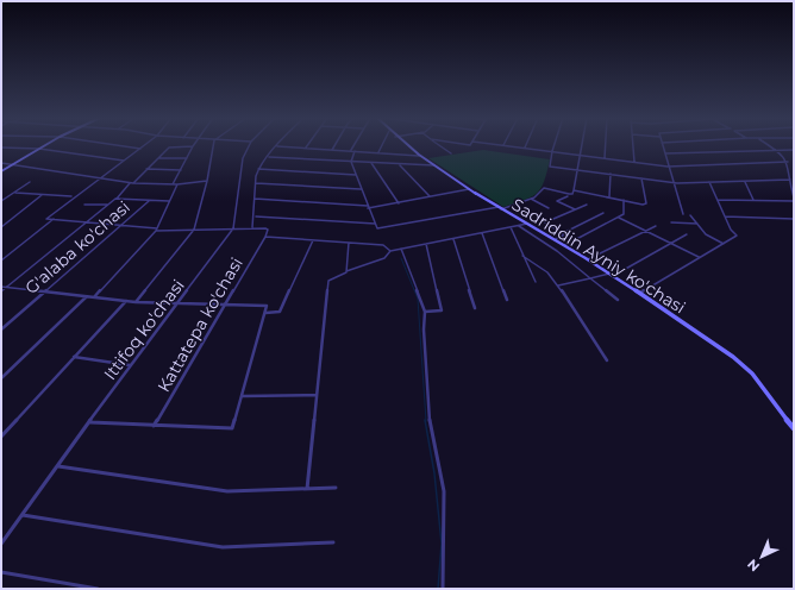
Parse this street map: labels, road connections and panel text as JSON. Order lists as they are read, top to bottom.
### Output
{
  "streets": {
    "street": [
      "G'alaba ko'chasi",
      "Sadriddin Ayniy ko'chasi",
      "Kattatepa ko'chasi",
      "Ittifoq ko'chasi"
    ]
  },
  "north": "bottom left"
}
